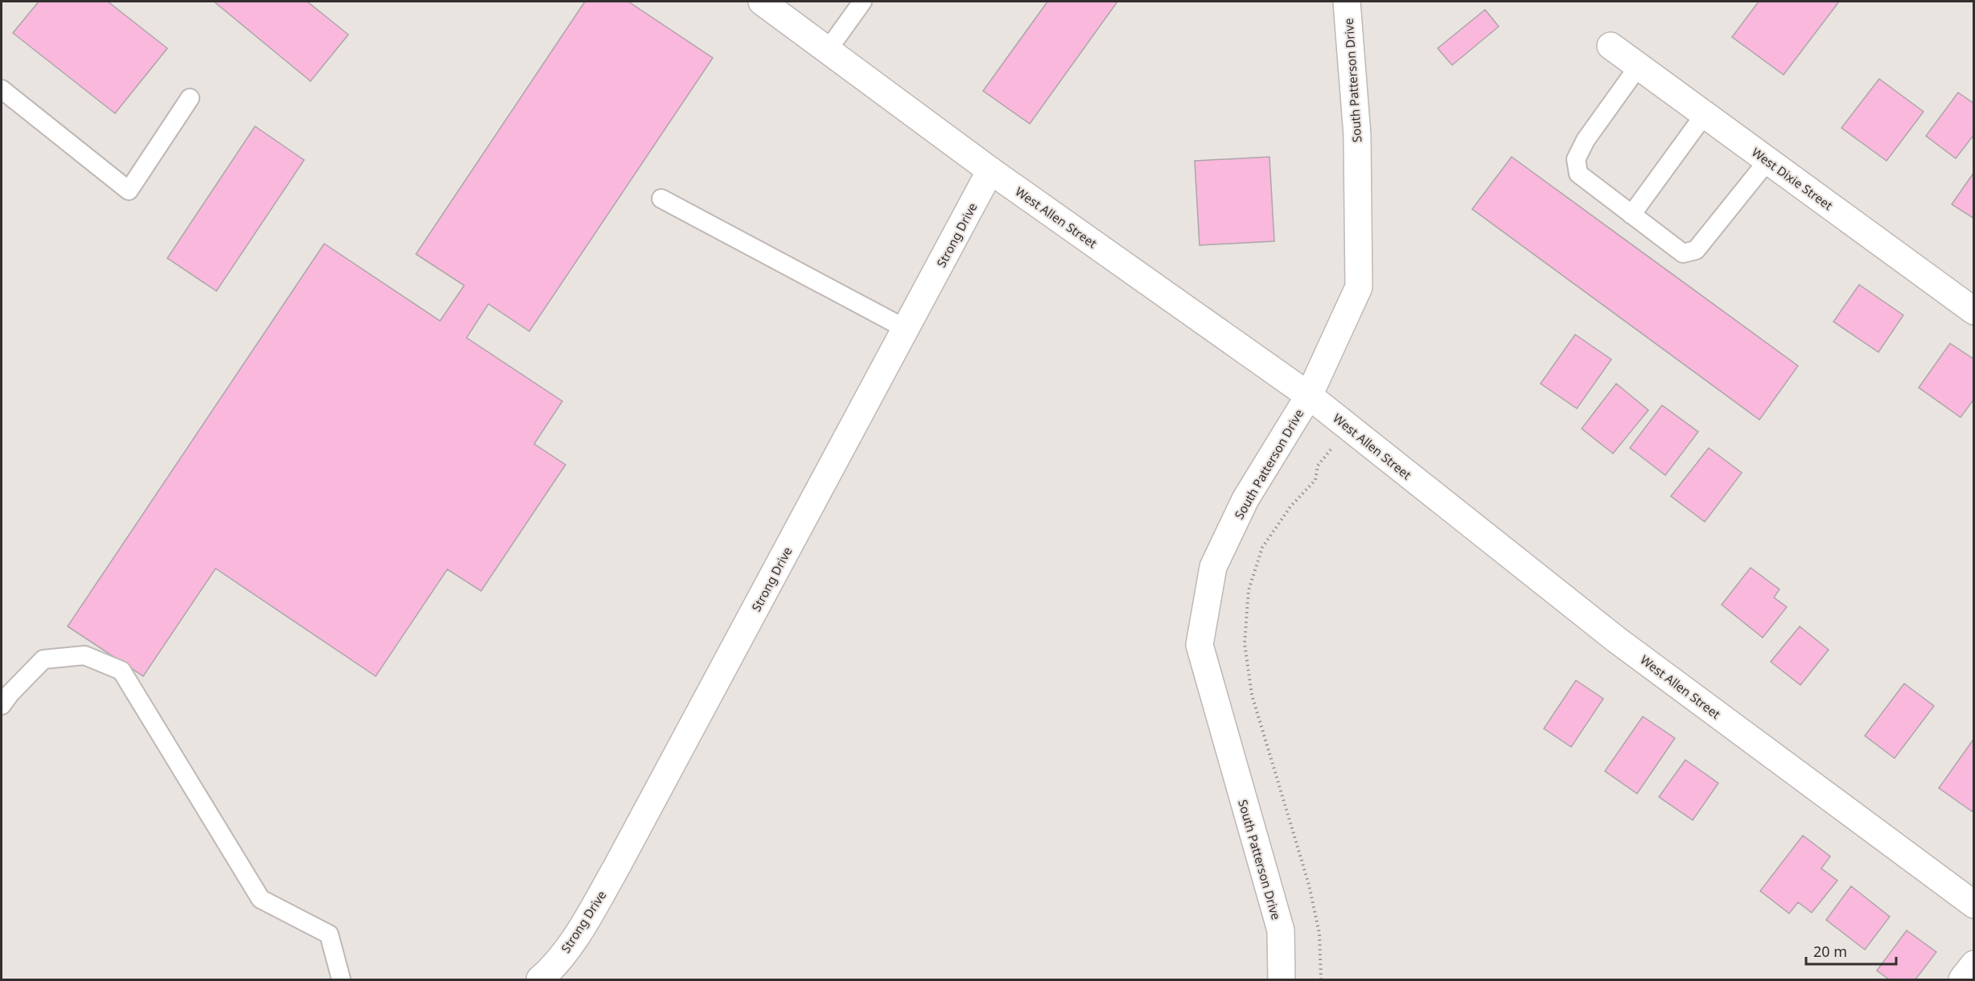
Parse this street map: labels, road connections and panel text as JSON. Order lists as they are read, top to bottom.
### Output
{
  "streets": {
    "street": [
      "South Patterson Drive",
      "West Dixie Street",
      "West Allen Street",
      "Strong Drive"
    ]
  },
  "crossings": [
    ["South Patterson Drive", "West Allen Street"],
    ["West Allen Street", "Strong Drive"]
  ],
  "scale_bar": "20 m"
}
